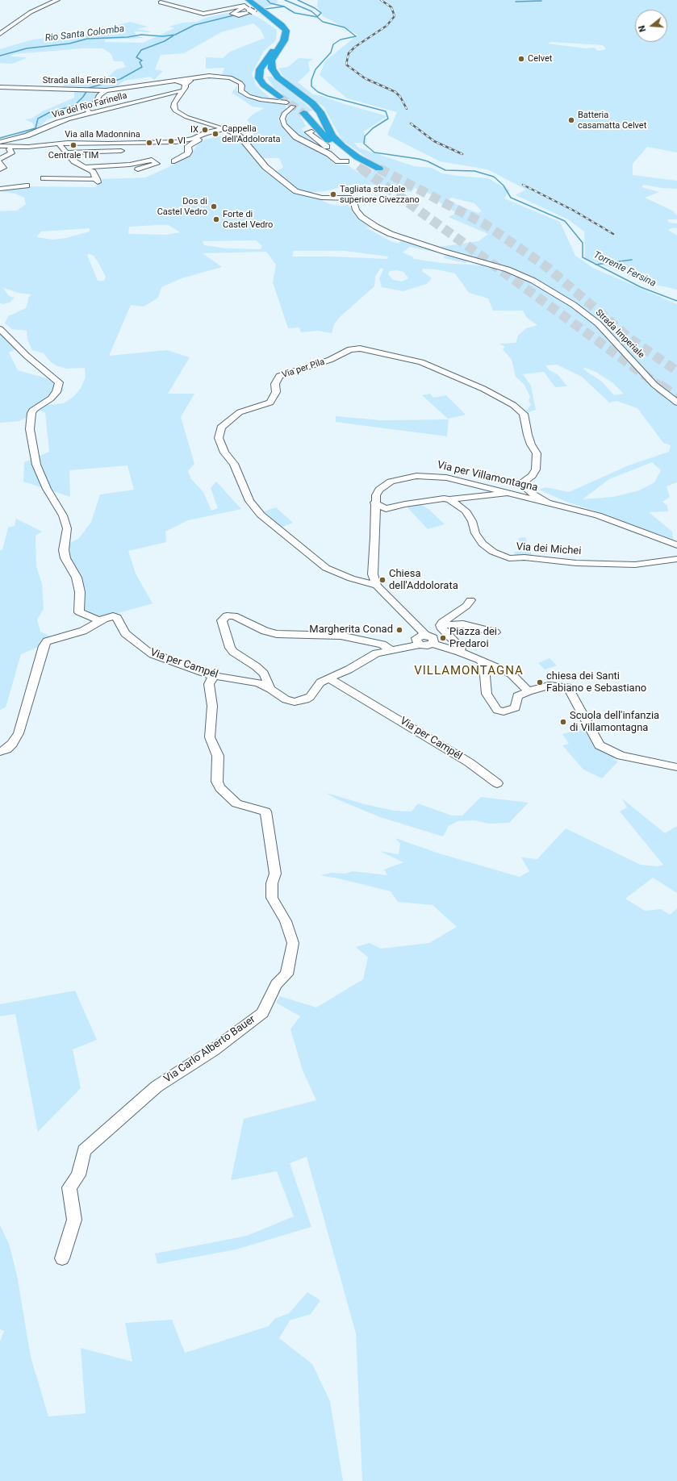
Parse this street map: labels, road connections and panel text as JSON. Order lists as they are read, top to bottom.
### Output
{
  "streets": {
    "street": [
      "Strada alla Fersina",
      "Via del Rio Farinella",
      "Via alla Madonnina",
      "Strada Imperiale",
      "Via per Pila",
      "Via per Villamontagna",
      "Via dei Michei",
      "Via per Campél",
      "Via Carlo Alberto Bauer"
    ]
  },
  "crossings": [
    ["Via alla Madonnina", "Strada Imperiale"],
    ["Via per Pila", "Via per Villamontagna"],
    ["Via per Campél", "Via Carlo Alberto Bauer"]
  ],
  "districts": ["VILLAMONTAGNA"],
  "water": ["Rio Santa Colomba", "Torrente Fersina"],
  "places": [
    "Celvet",
    "Batteria casamatta Celvet",
    "IX",
    "Cappella dell'Addolorata",
    "VI",
    "V",
    "Centrale TIM",
    "Tagliata stradale superiore Civezzano",
    "Dos di Castel Vedro",
    "Forte di Castel Vedro",
    "Chiesa dell'Addolorata",
    "Margherita Conad",
    "Piazza dei Predaroi",
    "chiesa dei Santi Fabiano e Sebastiano",
    "Scuola dell'infanzia di Villamontagna"
  ],
  "north": "left"
}
